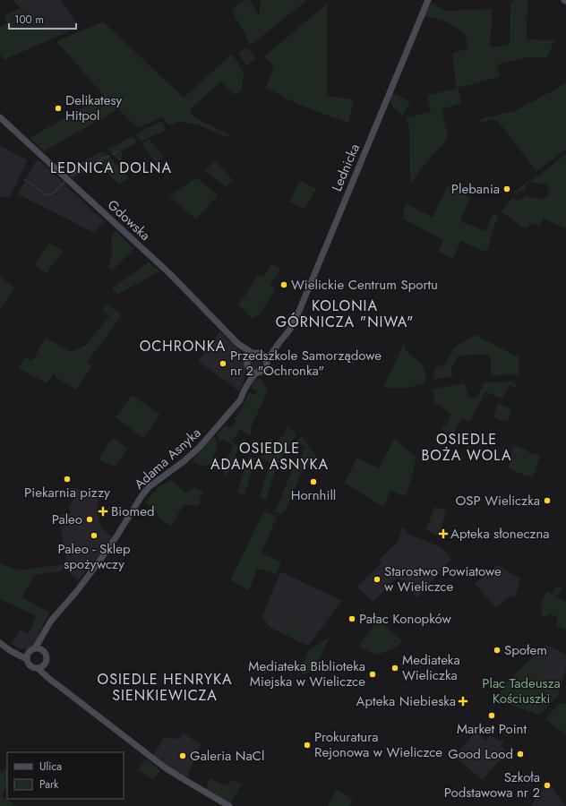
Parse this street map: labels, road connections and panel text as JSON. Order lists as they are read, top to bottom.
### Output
{
  "streets": {
    "main road": ["Lednicka", "Gdowska", "Adama Asnyka"]
  },
  "crossings": [
    ["Lednicka", "Gdowska"],
    ["Lednicka", "Adama Asnyka"],
    ["Gdowska", "Adama Asnyka"]
  ],
  "districts": [
    "LEDNICA DOLNA",
    "KOLONIA GÓRNICZA \"NIWA\"",
    "OCHRONKA",
    "OSIEDLE BOŻA WOLA",
    "OSIEDLE ADAMA ASNYKA",
    "OSIEDLE HENRYKA SIENKIEWICZA"
  ],
  "parks": ["Plac Tadeusza Kościuszki"],
  "places": {
    "other": [
      "Delikatesy Hitpol",
      "Plebania",
      "Wielickie Centrum Sportu",
      "Przedszkole Samorządowe nr 2 \"Ochronka\"",
      "Piekarnia pizzy",
      "Hornhill",
      "OSP Wieliczka",
      "Paleo",
      "Paleo - Sklep spożywczy",
      "Starostwo Powiatowe w Wieliczce",
      "Pałac Konopków",
      "Społem",
      "Mediateka Wieliczka",
      "Mediateka Biblioteka Miejska w Wieliczce",
      "Market Point",
      "Prokuratura Rejonowa w Wieliczce",
      "Good Lood",
      "Galeria NaCl",
      "Szkoła Podstawowa nr 2"
    ],
    "health": ["Biomed", "Apteka słoneczna", "Apteka Niebieska"]
  },
  "legend": ["Ulica", "Park"],
  "scale_bar": "100 m"
}
